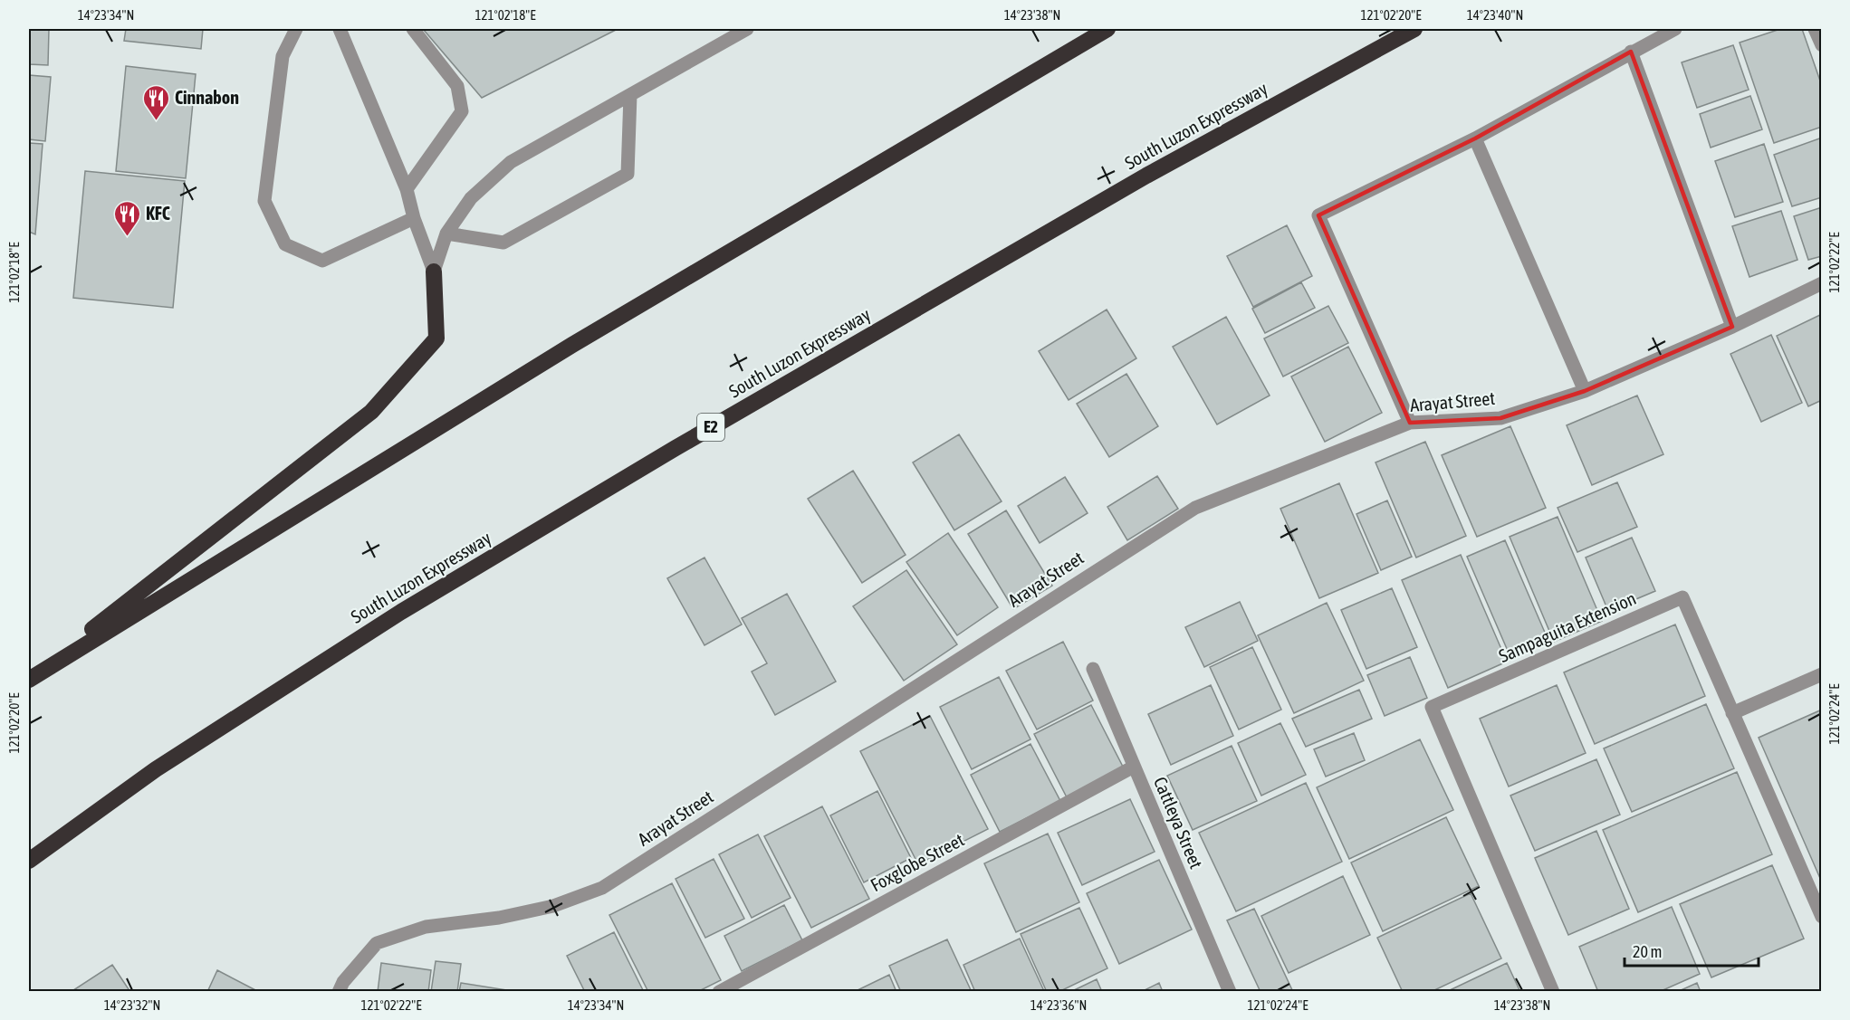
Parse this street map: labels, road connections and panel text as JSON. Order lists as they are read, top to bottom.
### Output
{
  "streets": {
    "highway": ["South Luzon Expressway", "E2"],
    "street": [
      "Arayat Street",
      "Sampaguita Extension",
      "Cattleya Street",
      "Foxglobe Street"
    ]
  },
  "crossings": [
    ["Cattleya Street", "Foxglobe Street"]
  ],
  "places": {
    "restaurant": ["Cinnabon", "KFC"]
  },
  "scale_bar": "20 m",
  "coordinates": [
    "14°23'34\"N",
    "121°02'18\"E",
    "14°23'38\"N",
    "121°02'20\"E",
    "14°23'40\"N",
    "121°02'22\"E",
    "121°02'24\"E",
    "14°23'32\"N",
    "14°23'36\"N"
  ]
}
